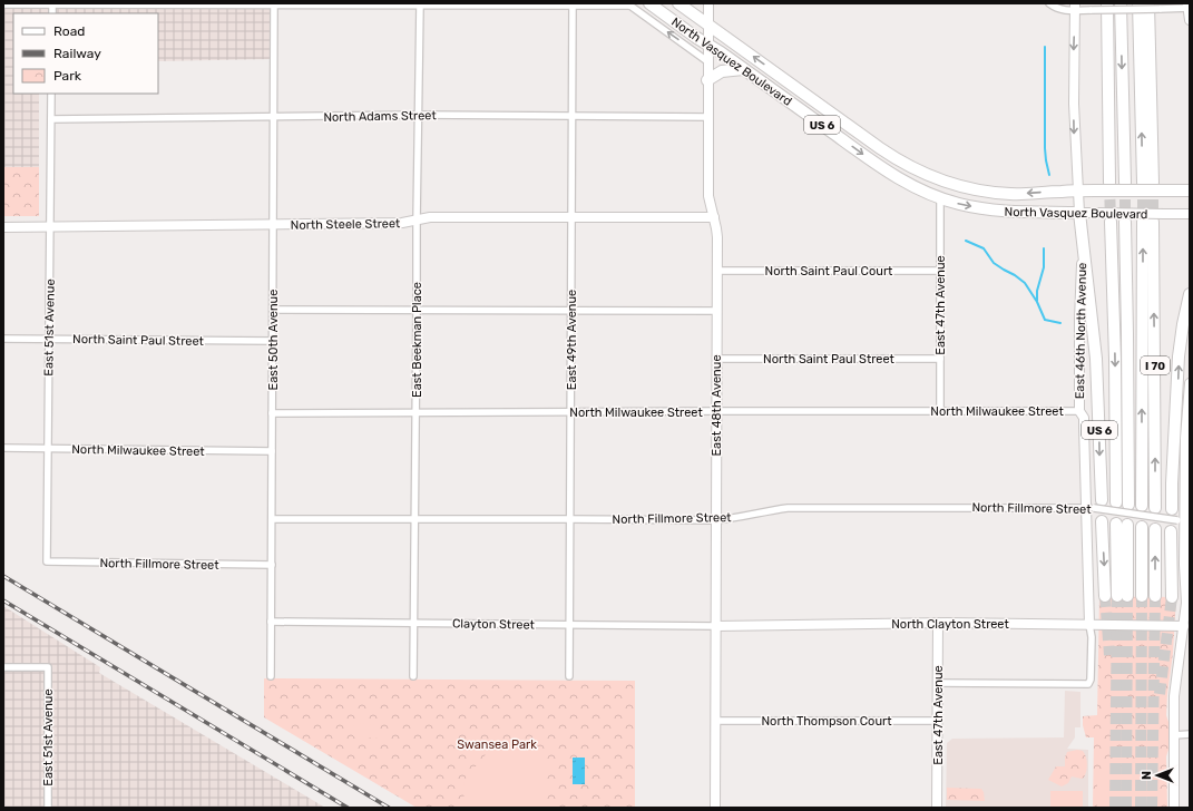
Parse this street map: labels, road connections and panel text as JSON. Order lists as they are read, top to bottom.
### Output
{
  "streets": {
    "highway": [
      "North Vasquez Boulevard",
      "US 6",
      "East 46th North Avenue",
      "I 70"
    ],
    "street": [
      "North Adams Street",
      "North Steele Street",
      "North Saint Paul Court",
      "East 47th Avenue",
      "East 51st Avenue",
      "North Saint Paul Street",
      "East 50th Avenue",
      "East Beekman Place",
      "East 49th Avenue",
      "East 48th Avenue",
      "North Milwaukee Street",
      "North Fillmore Street",
      "Clayton Street",
      "North Clayton Street",
      "North Thompson Court"
    ]
  },
  "crossings": [
    ["North Vasquez Boulevard", "East 47th Avenue"],
    ["North Vasquez Boulevard", "East 46th North Avenue"],
    ["North Vasquez Boulevard", "East 48th Avenue"],
    ["North Adams Street", "East 51st Avenue"],
    ["North Adams Street", "East 50th Avenue"],
    ["North Adams Street", "East Beekman Place"],
    ["North Adams Street", "East 49th Avenue"],
    ["North Adams Street", "East 48th Avenue"],
    ["US 6", "East 46th North Avenue"],
    ["US 6", "North Fillmore Street"],
    ["North Steele Street", "East 51st Avenue"],
    ["North Steele Street", "East 50th Avenue"],
    ["North Steele Street", "East Beekman Place"],
    ["North Steele Street", "East 49th Avenue"],
    ["North Steele Street", "East 48th Avenue"],
    ["North Saint Paul Court", "East 47th Avenue"],
    ["North Saint Paul Court", "East 48th Avenue"],
    ["East 47th Avenue", "East 46th North Avenue"],
    ["East 47th Avenue", "North Saint Paul Street"],
    ["East 47th Avenue", "North Milwaukee Street"],
    ["East 47th Avenue", "North Clayton Street"],
    ["East 47th Avenue", "North Thompson Court"],
    ["East 51st Avenue", "North Saint Paul Street"],
    ["East 51st Avenue", "North Milwaukee Street"],
    ["East 51st Avenue", "North Fillmore Street"],
    ["East 46th North Avenue", "North Milwaukee Street"],
    ["East 46th North Avenue", "North Fillmore Street"],
    ["East 46th North Avenue", "North Clayton Street"],
    ["North Saint Paul Street", "East 50th Avenue"],
    ["North Saint Paul Street", "East 48th Avenue"],
    ["East 50th Avenue", "North Milwaukee Street"],
    ["East 50th Avenue", "North Fillmore Street"],
    ["East 50th Avenue", "Clayton Street"],
    ["East Beekman Place", "North Milwaukee Street"],
    ["East Beekman Place", "North Fillmore Street"],
    ["East Beekman Place", "Clayton Street"],
    ["East 49th Avenue", "North Milwaukee Street"],
    ["East 49th Avenue", "North Fillmore Street"],
    ["East 49th Avenue", "Clayton Street"],
    ["East 48th Avenue", "North Milwaukee Street"],
    ["East 48th Avenue", "North Fillmore Street"],
    ["East 48th Avenue", "Clayton Street"],
    ["East 48th Avenue", "North Clayton Street"],
    ["East 48th Avenue", "North Thompson Court"],
    ["Clayton Street", "North Clayton Street"]
  ],
  "parks": ["Swansea Park"],
  "legend": ["Road", "Railway", "Park"],
  "north": "left"
}
